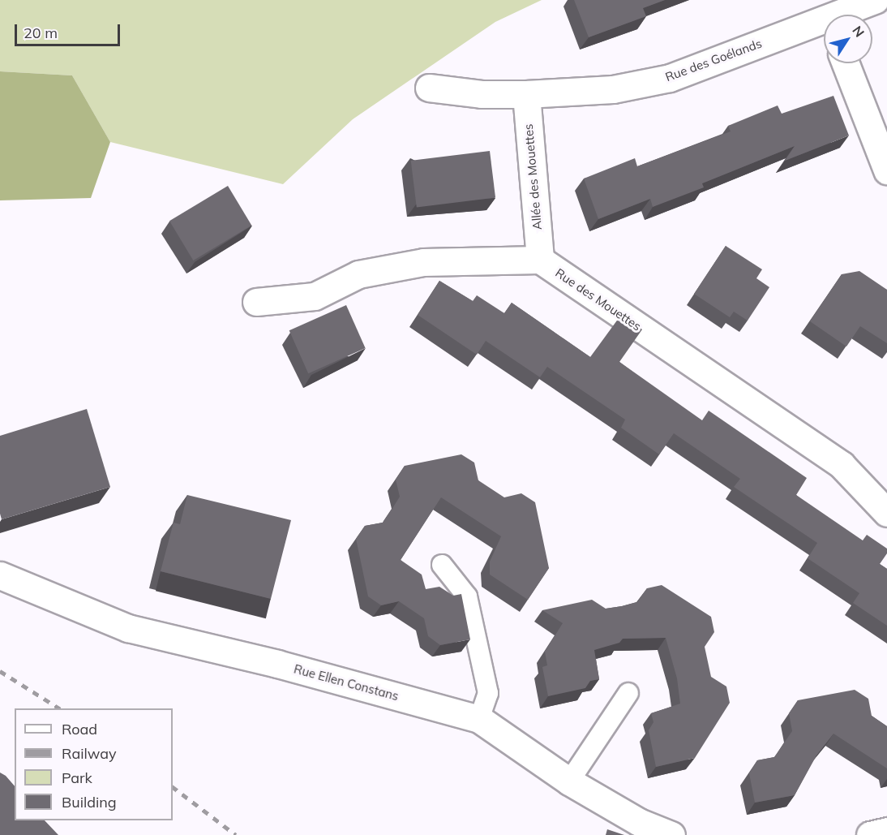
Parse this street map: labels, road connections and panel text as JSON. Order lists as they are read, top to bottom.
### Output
{
  "streets": {
    "street": [
      "Rue des Goélands",
      "Allée des Mouettes",
      "Rue des Mouettes",
      "Rue Ellen Constans"
    ]
  },
  "crossings": [
    ["Rue des Goélands", "Allée des Mouettes"],
    ["Allée des Mouettes", "Rue des Mouettes"]
  ],
  "legend": [
    "Road",
    "Railway",
    "Park",
    "Building"
  ],
  "scale_bar": "20 m",
  "north": "top right"
}
